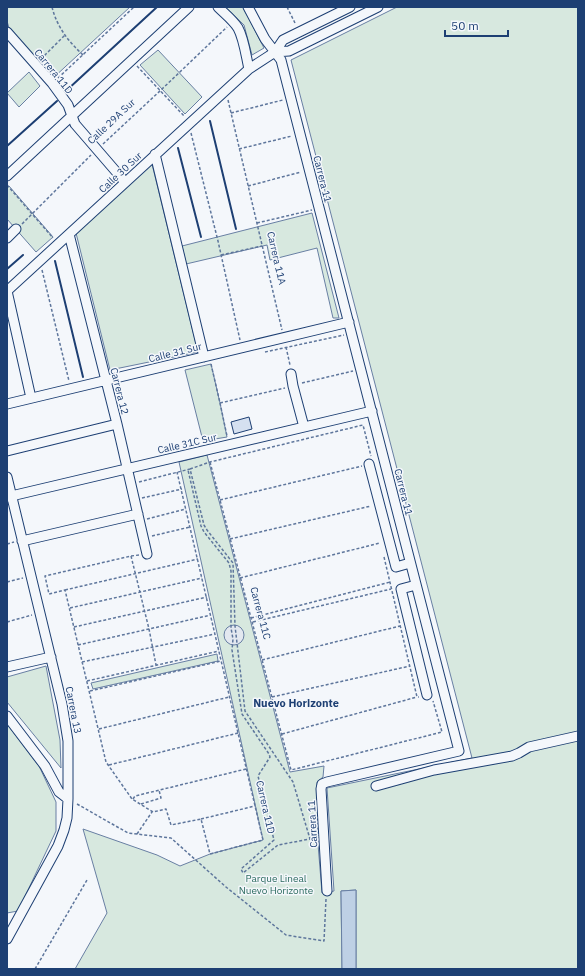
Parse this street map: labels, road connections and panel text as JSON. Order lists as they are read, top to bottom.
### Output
{
  "streets": {
    "street": [
      "Carrera 11D",
      "Calle 30 Sur",
      "Carrera 11",
      "Calle 31 Sur",
      "Carrera 12",
      "Calle 31C Sur",
      "Carrera 13"
    ],
    "path": ["Calle 29A Sur", "Carrera 11A", "Carrera 11C"]
  },
  "crossings": [
    ["Carrera 11D", "Calle 29A Sur"],
    ["Carrera 11D", "Calle 30 Sur"],
    ["Calle 30 Sur", "Carrera 11"],
    ["Calle 30 Sur", "Carrera 12"],
    ["Carrera 11", "Calle 31 Sur"],
    ["Carrera 11", "Calle 31C Sur"],
    ["Carrera 11A", "Calle 31 Sur"],
    ["Calle 31 Sur", "Carrera 12"],
    ["Carrera 12", "Calle 31C Sur"],
    ["Calle 31C Sur", "Carrera 13"]
  ],
  "districts": ["Nuevo Horizonte"],
  "parks": ["Parque Lineal Nuevo Horizonte"],
  "scale_bar": "50 m"
}
